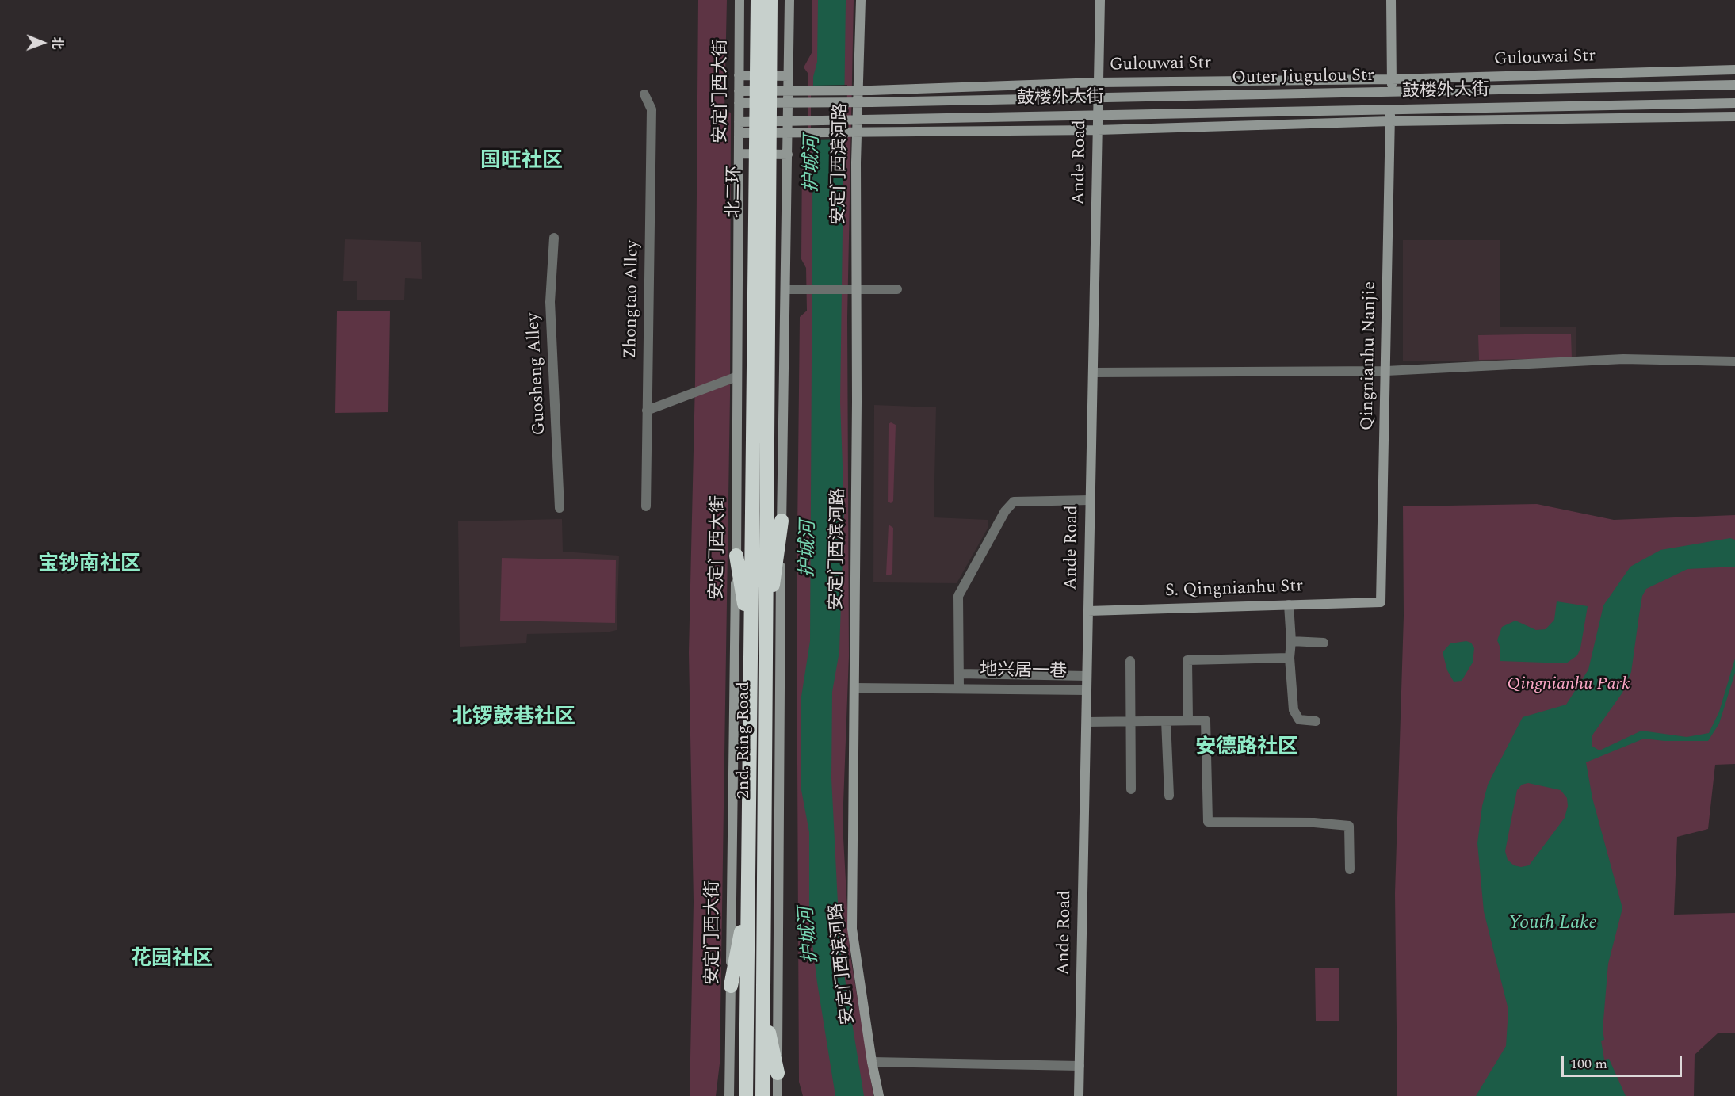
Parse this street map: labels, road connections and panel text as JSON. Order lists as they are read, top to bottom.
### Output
{
  "streets": {
    "highway": ["北二环", "2nd. Ring Road"],
    "street": [
      "Gulouwai Str",
      "Outer Jiugulou Str",
      "安定门西大街",
      "鼓楼外大街",
      "Ande Road",
      "安定门西滨河路",
      "Zhongtao Alley",
      "Qingnianhu Nanjie",
      "Guosheng Alley",
      "S. Qingnianhu Str",
      "地兴居一巷"
    ]
  },
  "crossings": [
    ["Gulouwai Str", "Ande Road"],
    ["Outer Jiugulou Str", "Ande Road"],
    ["鼓楼外大街", "Ande Road"],
    ["鼓楼外大街", "Qingnianhu Nanjie"],
    ["Ande Road", "S. Qingnianhu Str"],
    ["Ande Road", "地兴居一巷"],
    ["安定门西滨河路", "地兴居一巷"],
    ["北二环", "2nd. Ring Road"],
    ["Qingnianhu Nanjie", "S. Qingnianhu Str"]
  ],
  "districts": [
    "国旺社区",
    "宝钞南社区",
    "北锣鼓巷社区",
    "安德路社区",
    "花园社区"
  ],
  "water": ["护城河", "Youth Lake"],
  "parks": ["Qingnianhu Park"],
  "scale_bar": "100 m",
  "north": "right"
}
